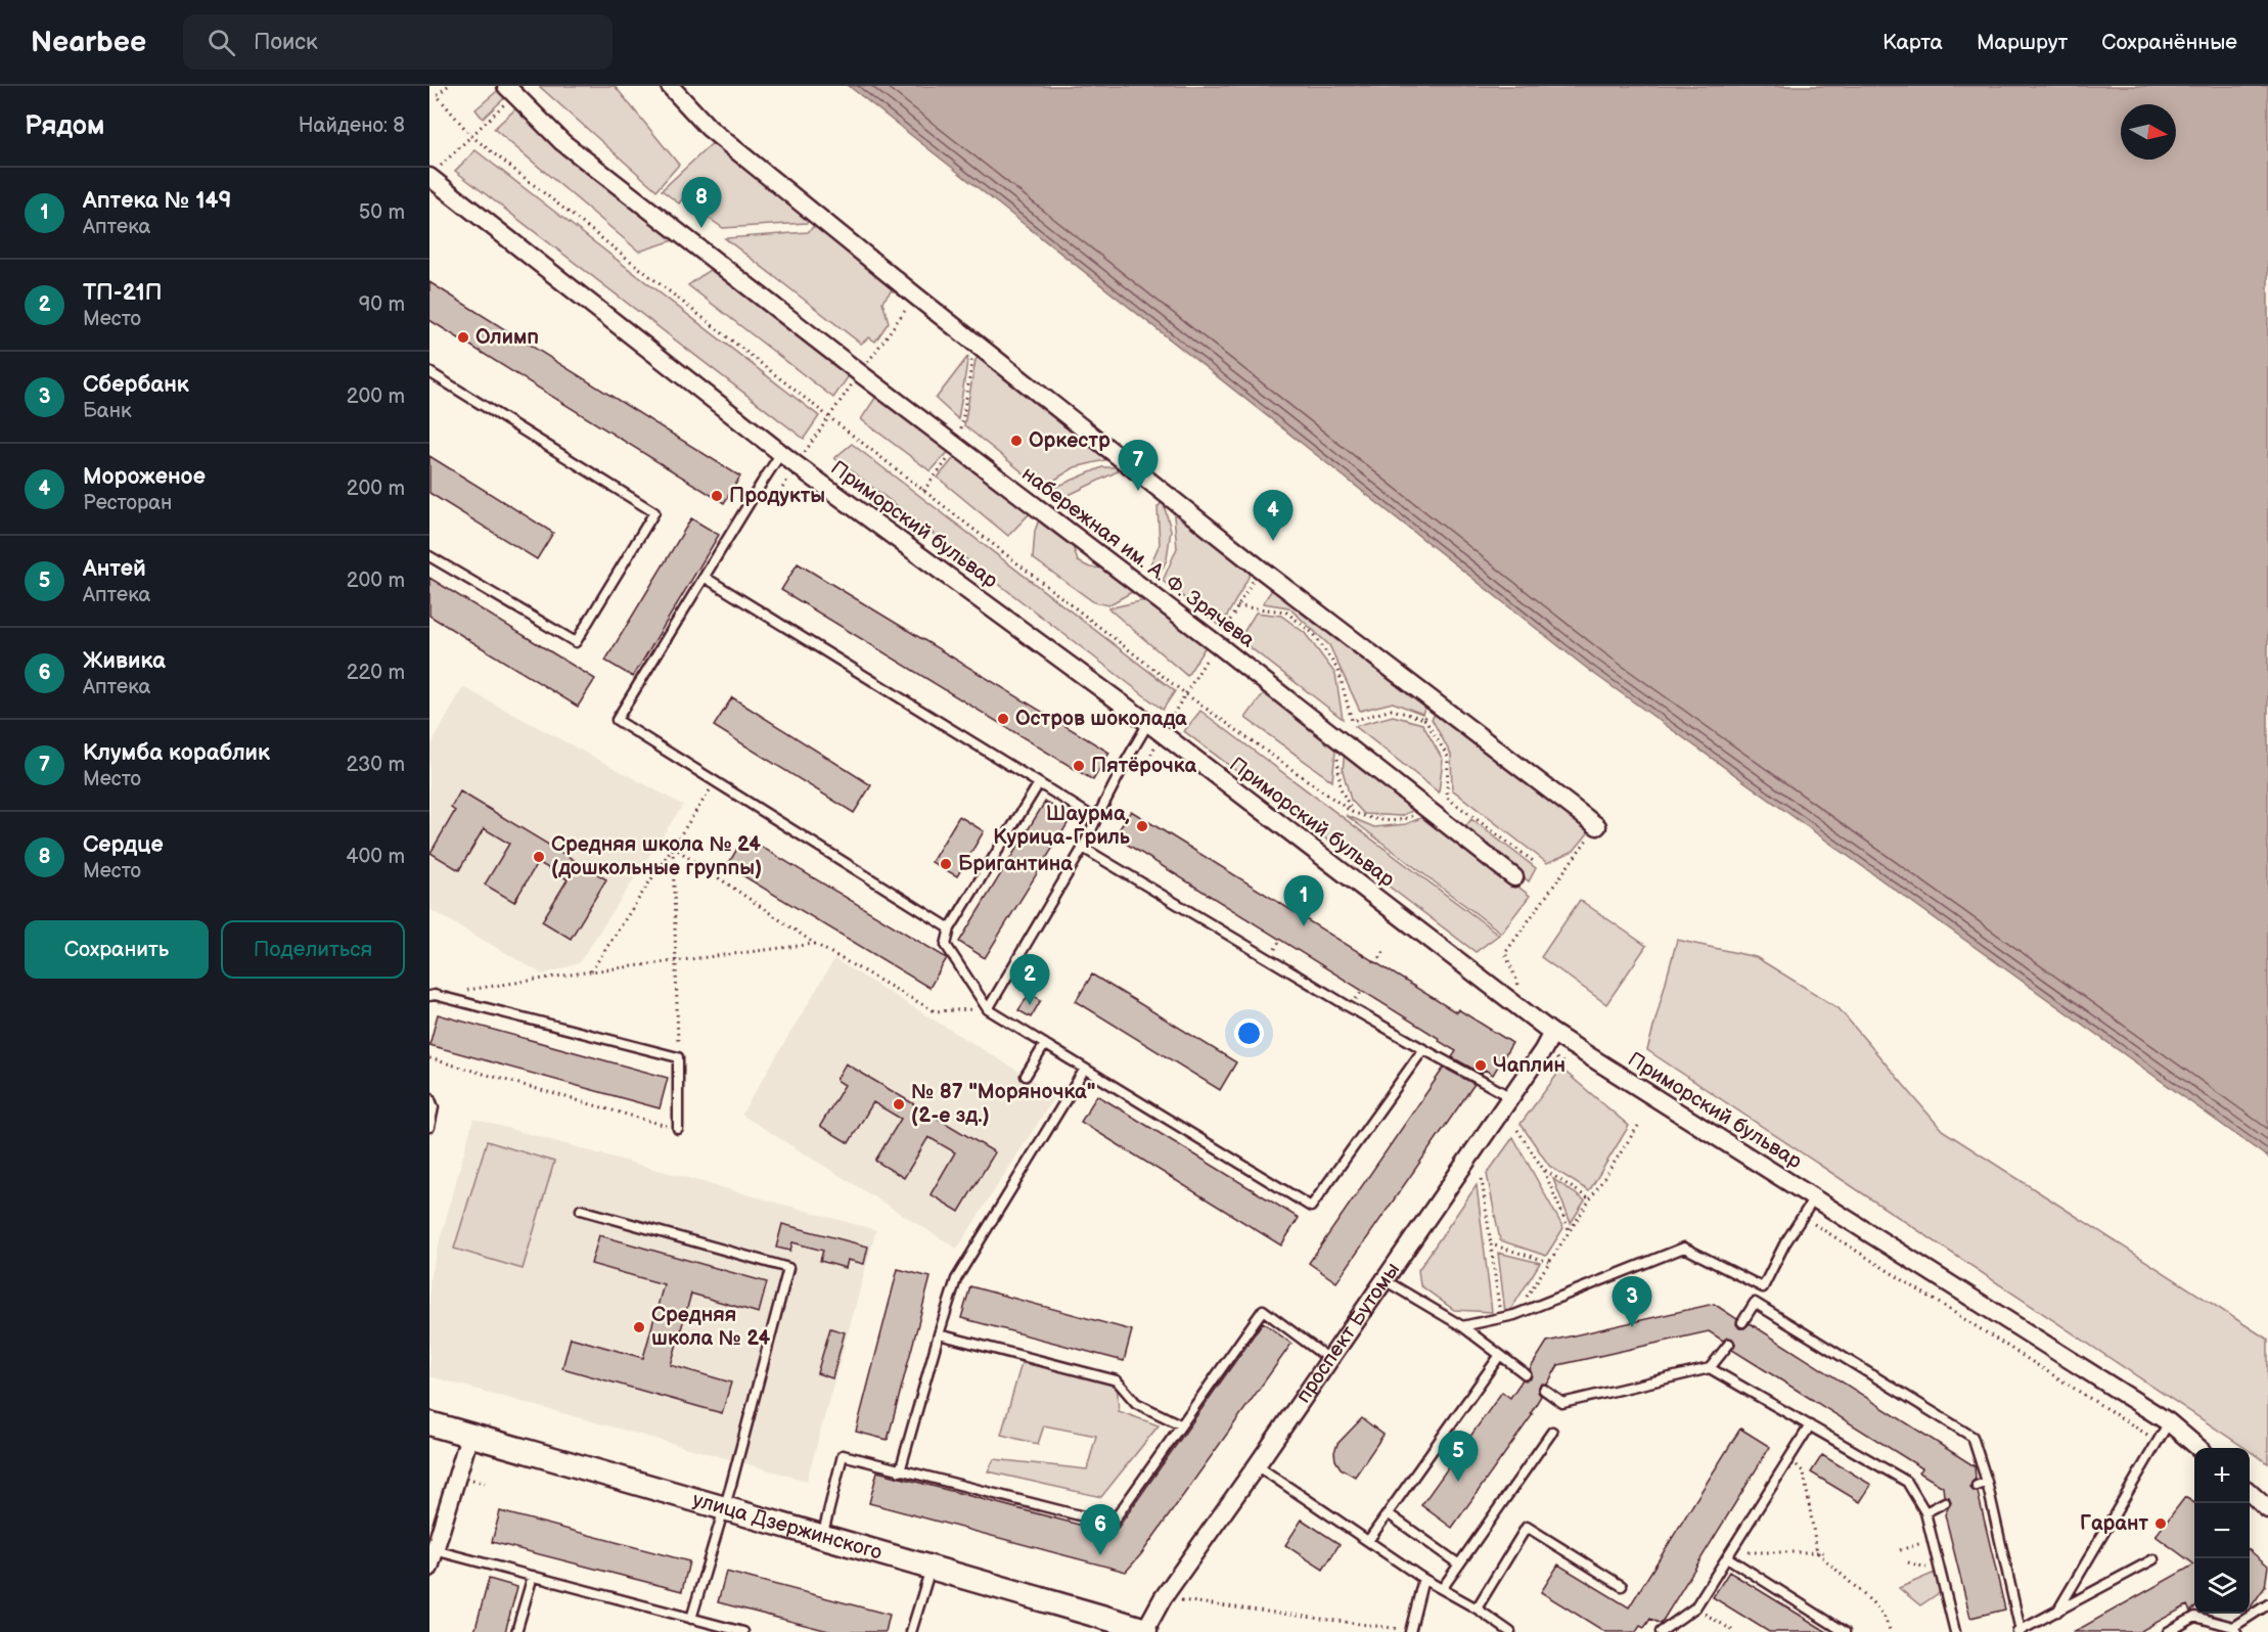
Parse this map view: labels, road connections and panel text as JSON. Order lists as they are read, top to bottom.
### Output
{
  "streets": {
    "street": [
      "Приморский бульвар",
      "набережная им. А. Ф. Зрячева",
      "проспект Бутомы",
      "улица Дзержинского"
    ]
  },
  "crossings": [
    ["Приморский бульвар", "проспект Бутомы"],
    ["проспект Бутомы", "улица Дзержинского"]
  ],
  "places": [
    "Олимп",
    "Оркестр",
    "Продукты",
    "Остров шоколада",
    "Пятёрочка",
    "Шаурма, Курица-Гриль",
    "Средняя школа № 24 (дошкольные группы)",
    "Бригантина",
    "Чаплин",
    "№ 87 \"Моряночка\" (2-е зд.)",
    "Средняя школа № 24",
    "Гарант"
  ],
  "north": "right",
  "page": {
    "header": "Nearbee",
    "search": "Поиск",
    "nav": ["Карта", "Маршрут", "Сохранённые"],
    "heading": ["Рядом", "Найдено: 8"],
    "list": [
      {
        "mark": "1",
        "name": "Аптека № 149",
        "note": "Аптека",
        "value": "50 m"
      },
      {
        "mark": "2",
        "name": "ТП-21П",
        "note": "Место",
        "value": "90 m"
      },
      {
        "mark": "3",
        "name": "Сбербанк",
        "note": "Банк",
        "value": "200 m"
      },
      {
        "mark": "4",
        "name": "Мороженое",
        "note": "Ресторан",
        "value": "200 m"
      },
      {
        "mark": "5",
        "name": "Антей",
        "note": "Аптека",
        "value": "200 m"
      },
      {
        "mark": "6",
        "name": "Живика",
        "note": "Аптека",
        "value": "220 m"
      },
      {
        "mark": "7",
        "name": "Клумба кораблик",
        "note": "Место",
        "value": "230 m"
      },
      {
        "mark": "8",
        "name": "Сердце",
        "note": "Место",
        "value": "400 m"
      }
    ],
    "pins": [
      "8",
      "7",
      "4",
      "1",
      "2",
      "3",
      "5",
      "6"
    ],
    "buttons": ["Сохранить", "Поделиться"],
    "map_buttons": ["+", "−"]
  }
}
